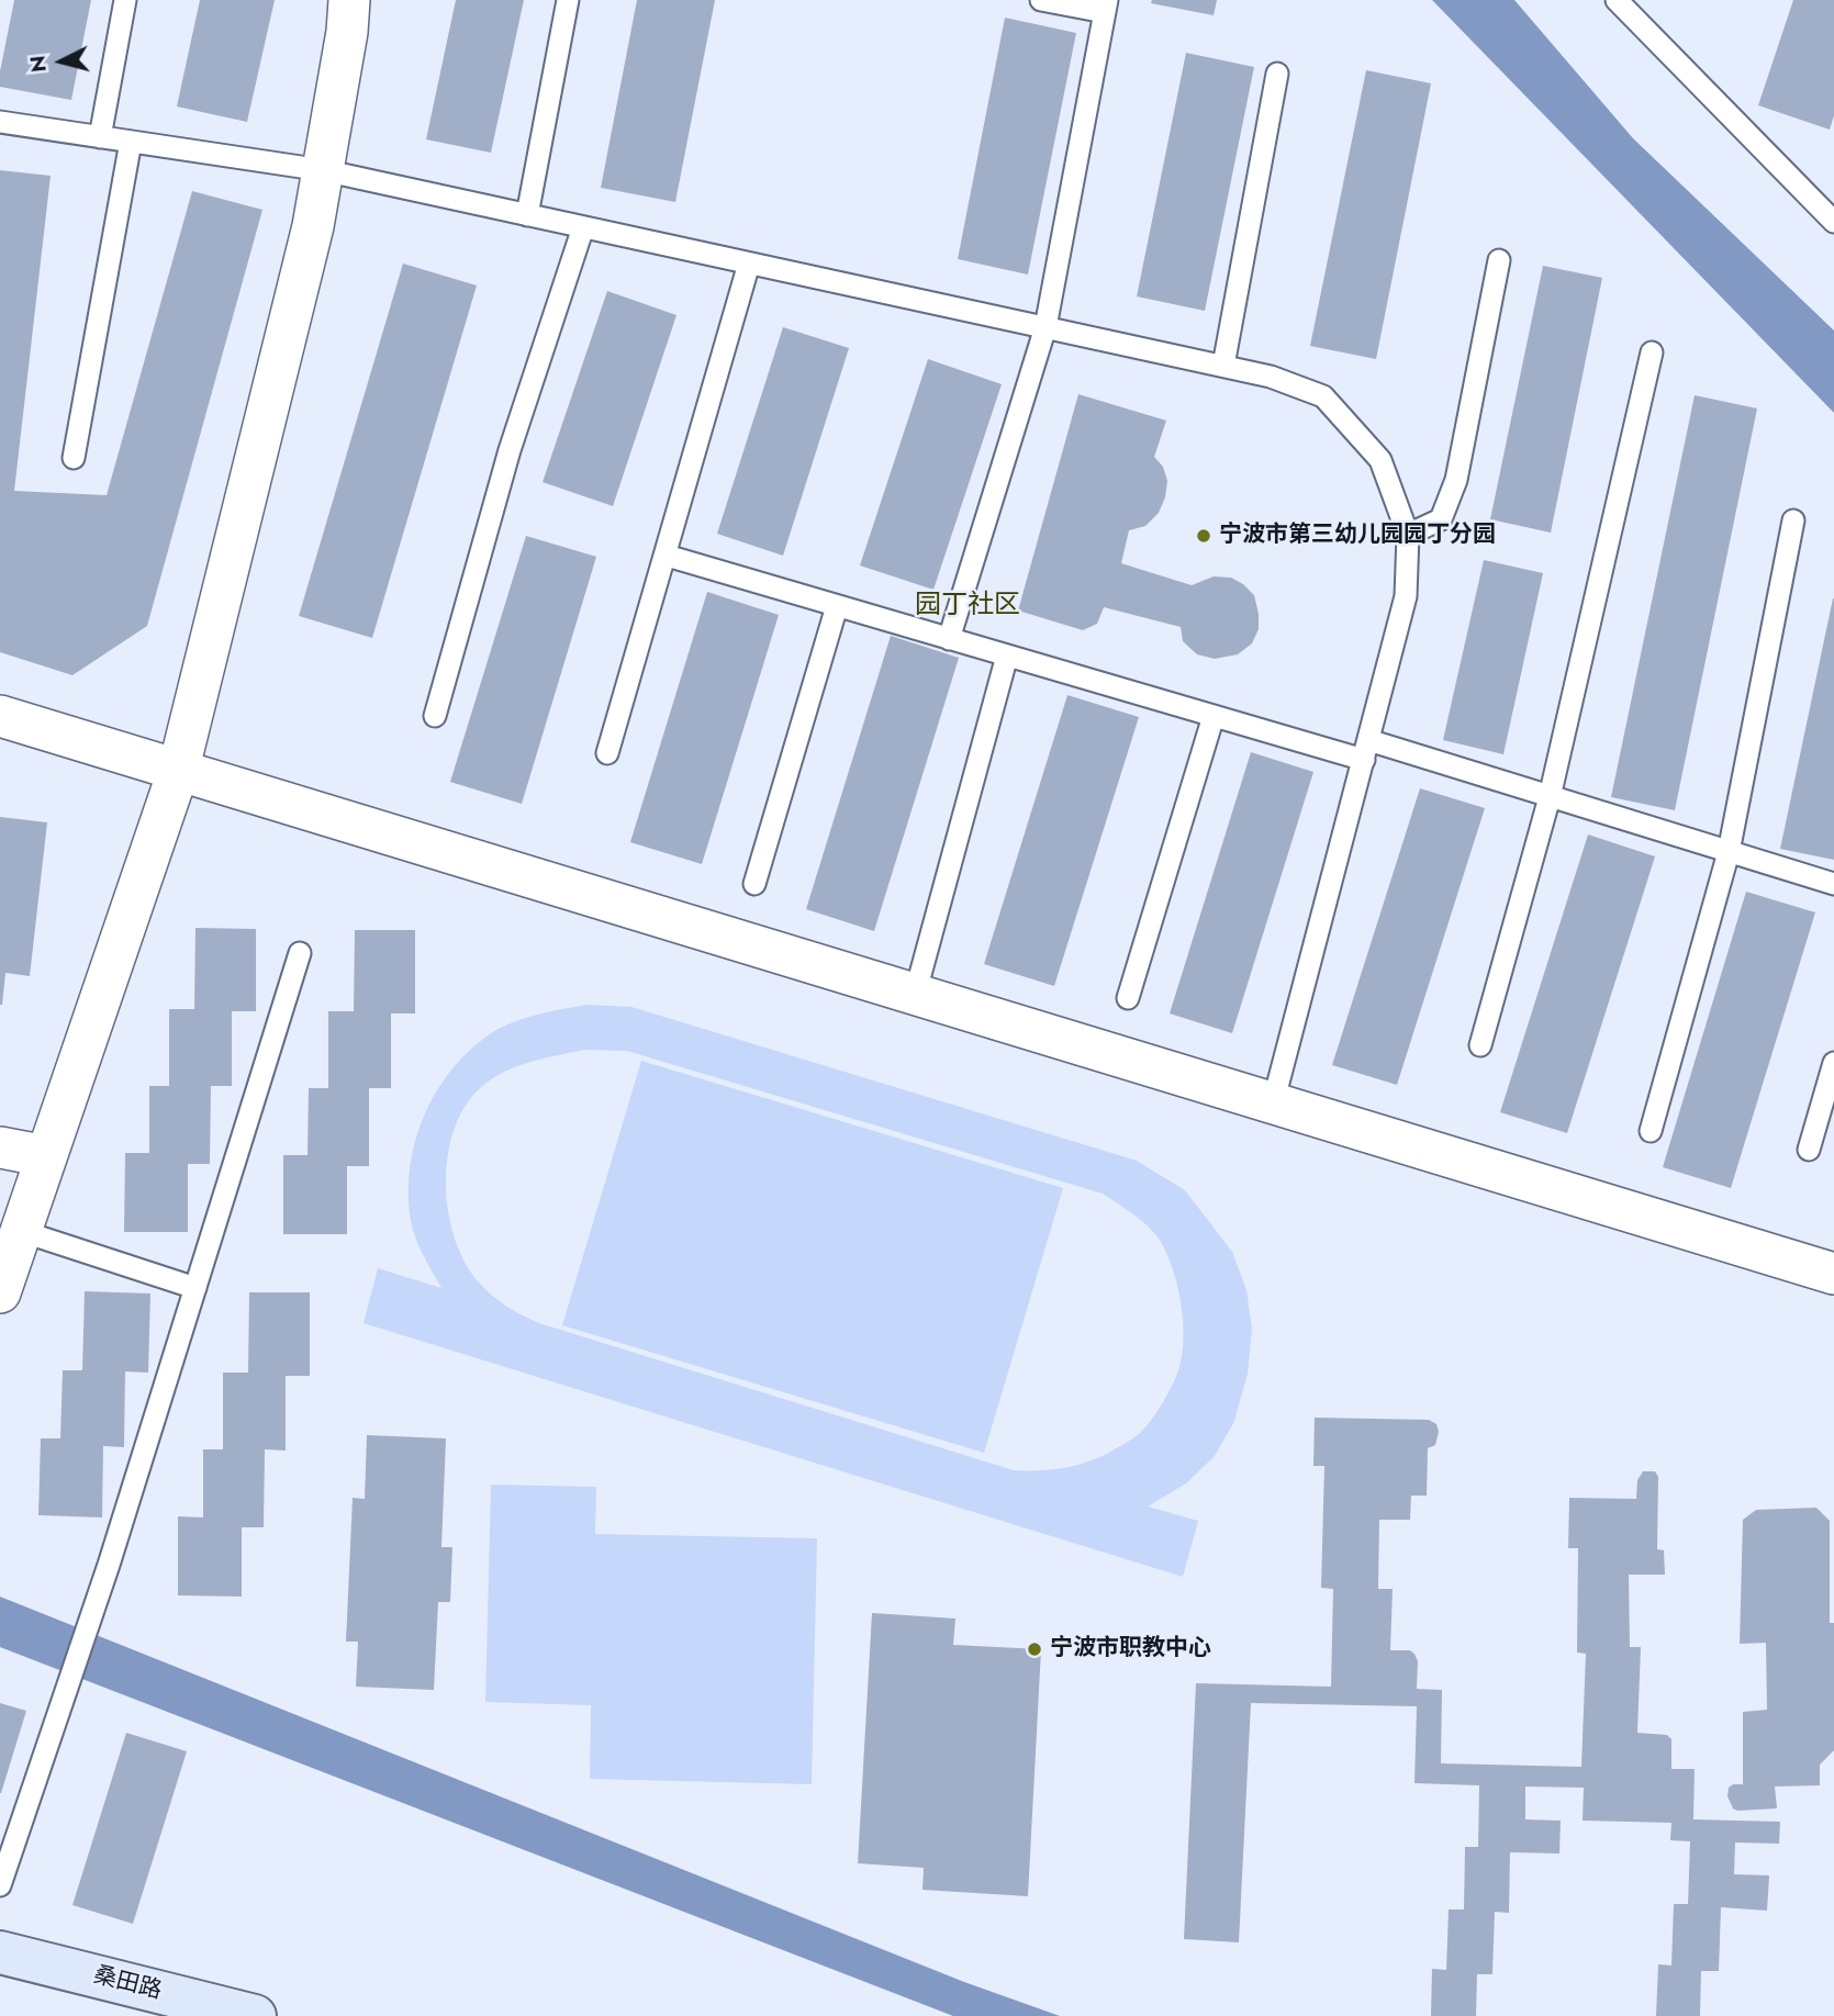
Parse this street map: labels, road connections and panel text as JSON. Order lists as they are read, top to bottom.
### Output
{
  "streets": {
    "main road": ["桑田路"]
  },
  "districts": ["园丁社区"],
  "places": ["宁波市第三幼儿园园丁分园", "宁波市职教中心"],
  "north": "left"
}
